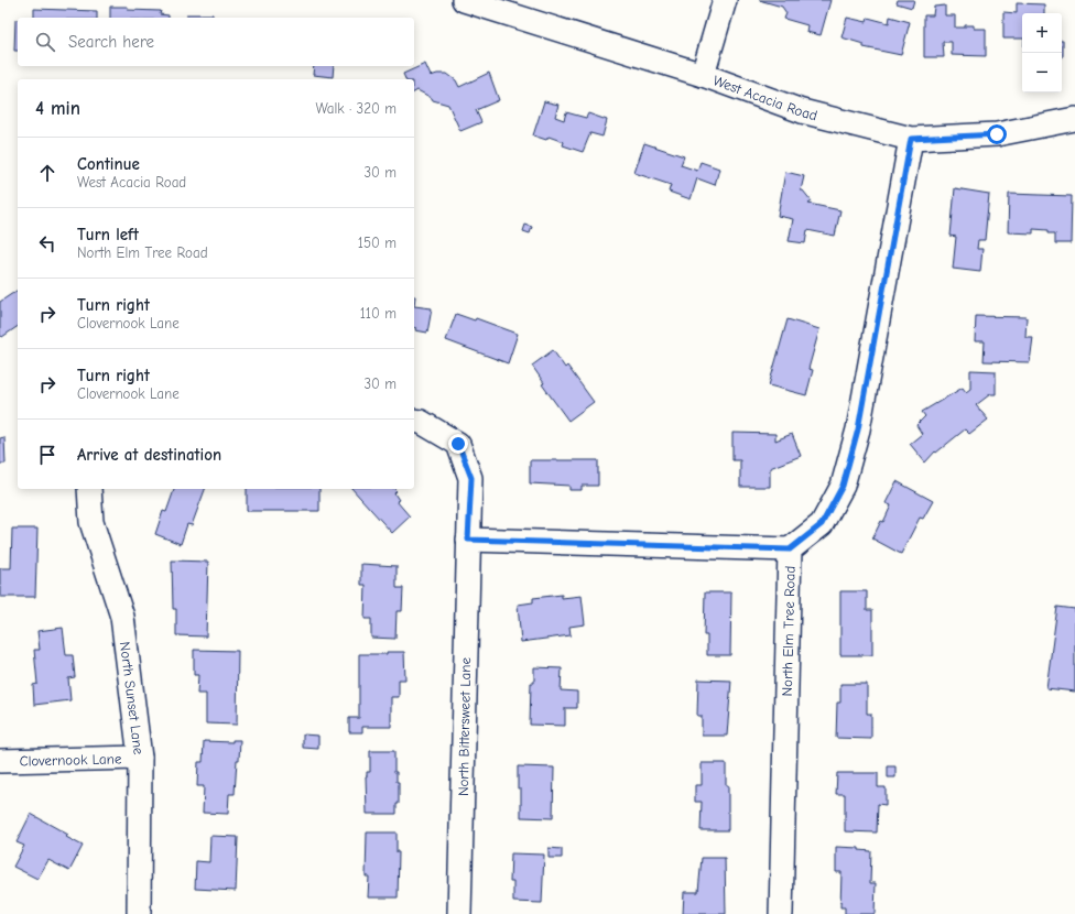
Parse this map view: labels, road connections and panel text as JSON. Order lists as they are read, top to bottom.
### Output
{
  "streets": {
    "street": [
      "West Acacia Road",
      "North Elm Tree Road",
      "North Sunset Lane",
      "North Bittersweet Lane",
      "Clovernook Lane"
    ]
  },
  "crossings": [
    ["West Acacia Road", "North Elm Tree Road"],
    ["North Sunset Lane", "Clovernook Lane"]
  ],
  "page": {
    "map_buttons": ["+", "−"],
    "search": "Search here",
    "heading": ["4 min", "Walk · 320 m"],
    "list": [
      ["Continue", "West Acacia Road", "30 m"],
      ["Turn left", "North Elm Tree Road", "150 m"],
      ["Turn right", "Clovernook Lane", "110 m"],
      ["Turn right", "Clovernook Lane", "30 m"],
      "Arrive at destination"
    ]
  }
}
